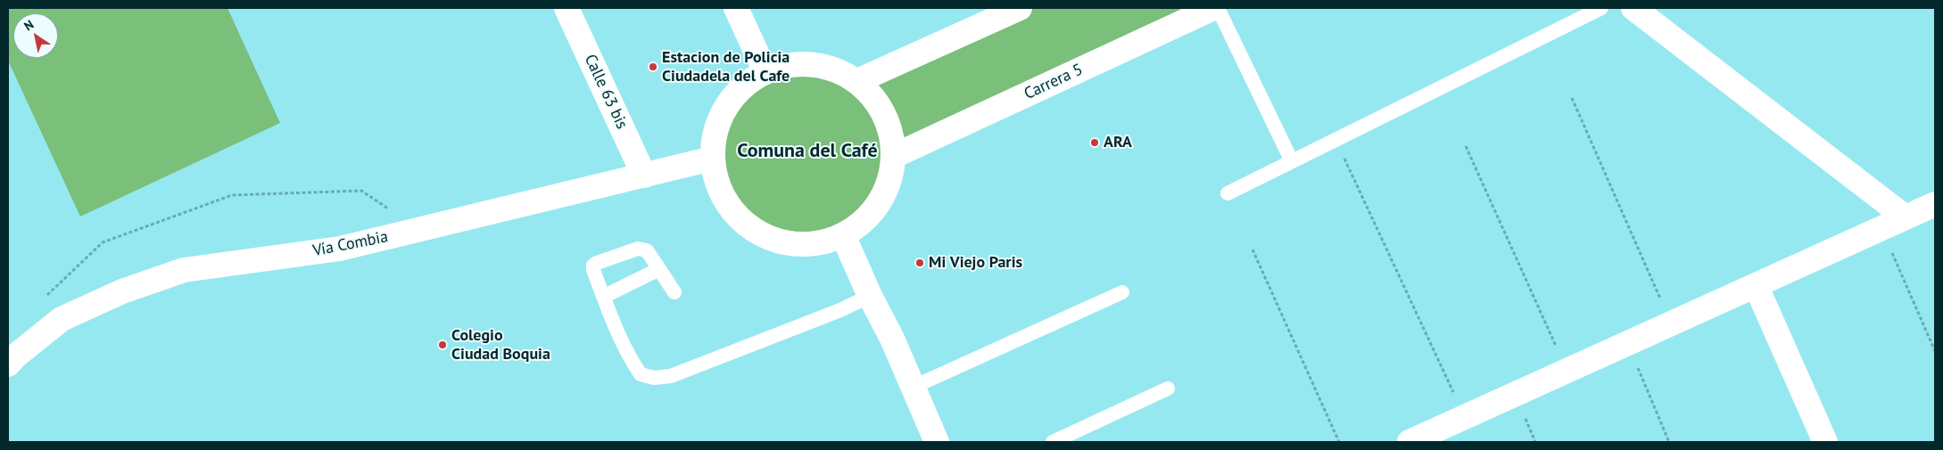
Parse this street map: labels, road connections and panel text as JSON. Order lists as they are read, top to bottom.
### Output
{
  "streets": {
    "main road": ["Carrera 5", "Calle 63 bis", "Vía Combia"]
  },
  "crossings": [
    ["Calle 63 bis", "Vía Combia"]
  ],
  "districts": ["Comuna del Café"],
  "places": [
    "Estacion de Policia Ciudadela del Cafe",
    "ARA",
    "Mi Viejo Paris",
    "Colegio Ciudad Boquia"
  ],
  "north": "top left"
}
